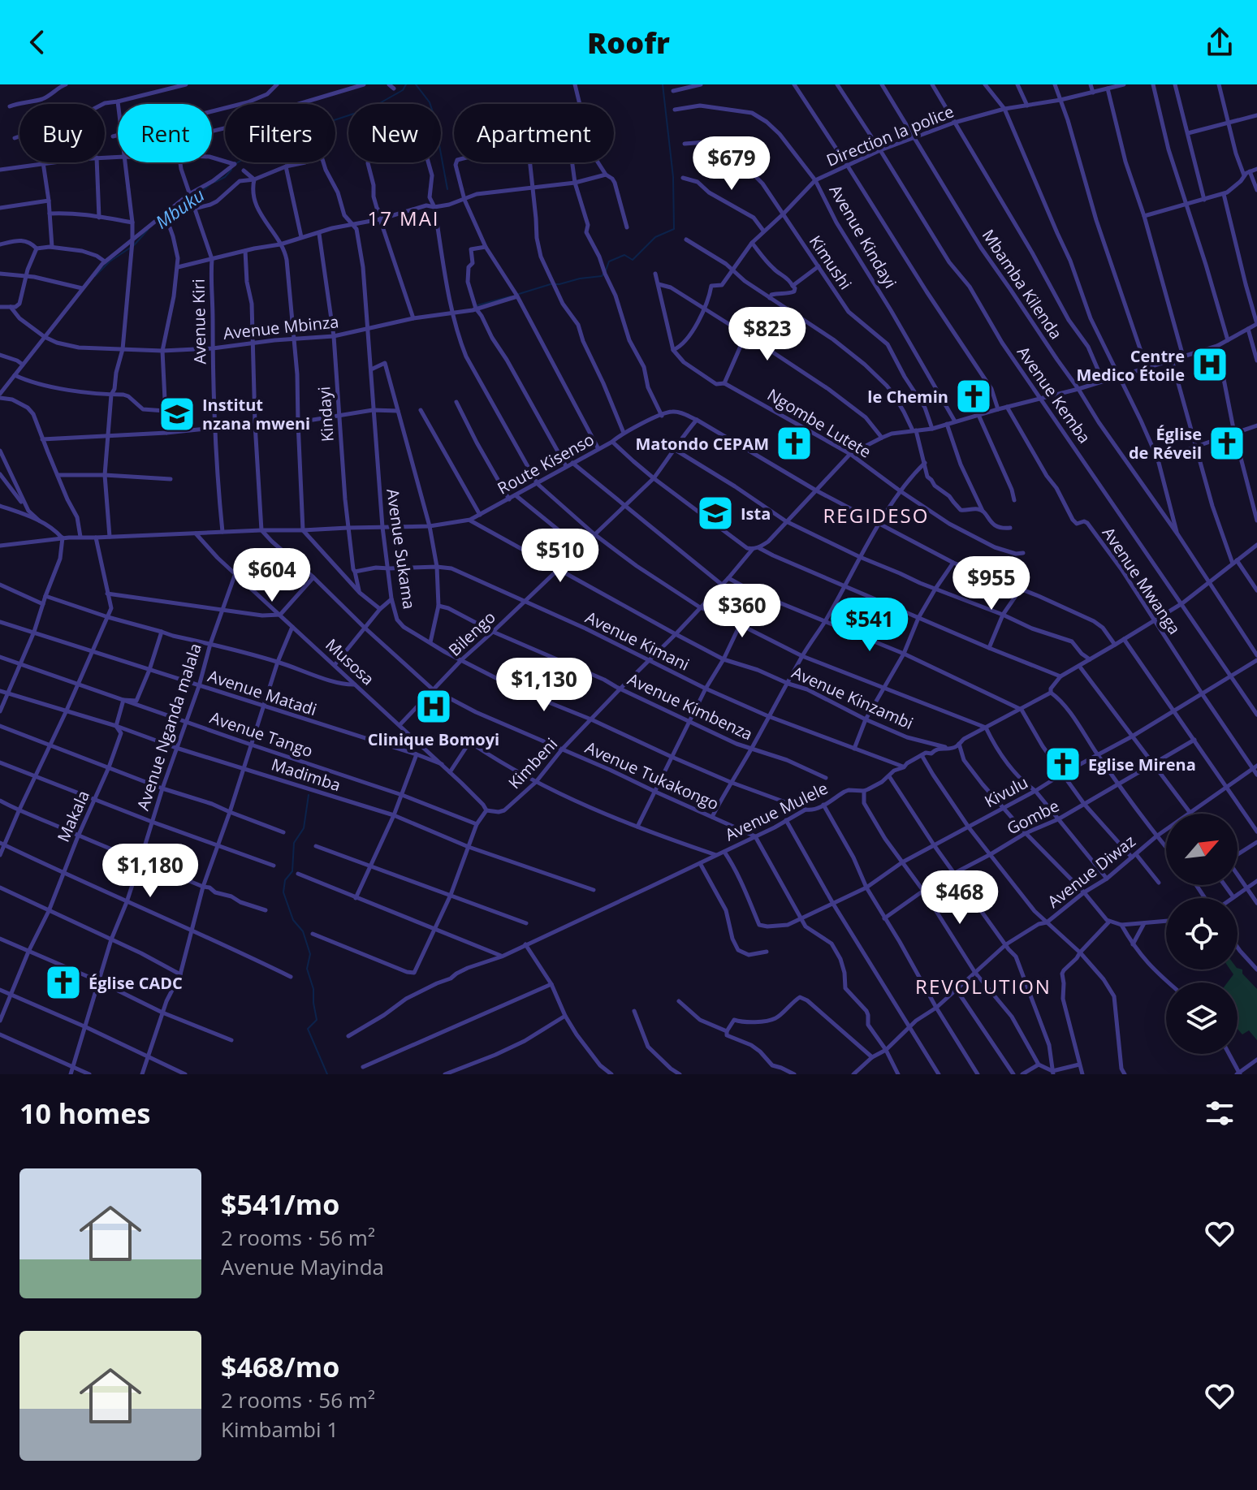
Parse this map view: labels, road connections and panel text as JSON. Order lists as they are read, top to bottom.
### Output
{
  "streets": {
    "street": [
      "Direction la police",
      "Avenue Kindayi",
      "Kimushi",
      "Mbamba Kilenda",
      "Avenue Kiri",
      "Avenue Mbinza",
      "Avenue Kemba",
      "Kindayi",
      "Ngombe Lutete",
      "Route Kisenso",
      "Avenue Sukama",
      "Avenue Mwanga",
      "Bilengo",
      "Avenue Kimani",
      "Musosa",
      "Avenue Matadi",
      "Avenue Kinzambi",
      "Avenue Kimbenza",
      "Avenue Nganda malala",
      "Avenue Tango",
      "Kimbeni",
      "Madimba",
      "Avenue Tukakongo",
      "Kivulu",
      "Avenue Mulele",
      "Makala",
      "Gombe",
      "Avenue Diwaz"
    ]
  },
  "crossings": [
    ["Direction la police", "Avenue Kindayi"],
    ["Direction la police", "Kimushi"],
    ["Direction la police", "Mbamba Kilenda"],
    ["Direction la police", "Avenue Kemba"],
    ["Direction la police", "Ngombe Lutete"],
    ["Mbamba Kilenda", "Kivulu"],
    ["Mbamba Kilenda", "Avenue Mulele"],
    ["Avenue Kiri", "Avenue Mbinza"],
    ["Avenue Kiri", "Route Kisenso"],
    ["Avenue Mbinza", "Kindayi"],
    ["Avenue Mbinza", "Avenue Sukama"],
    ["Avenue Kemba", "Kivulu"],
    ["Avenue Kemba", "Avenue Mulele"],
    ["Kindayi", "Route Kisenso"],
    ["Kindayi", "Avenue Kimani"],
    ["Route Kisenso", "Avenue Sukama"],
    ["Route Kisenso", "Bilengo"],
    ["Route Kisenso", "Musosa"],
    ["Route Kisenso", "Avenue Kinzambi"],
    ["Route Kisenso", "Kimbeni"],
    ["Route Kisenso", "Avenue Tukakongo"],
    ["Route Kisenso", "Avenue Mulele"],
    ["Avenue Sukama", "Bilengo"],
    ["Avenue Sukama", "Avenue Kimani"],
    ["Avenue Sukama", "Kimbeni"],
    ["Avenue Sukama", "Avenue Mulele"],
    ["Avenue Mwanga", "Kivulu"],
    ["Avenue Mwanga", "Avenue Mulele"],
    ["Avenue Mwanga", "Avenue Diwaz"],
    ["Bilengo", "Avenue Kimani"],
    ["Bilengo", "Musosa"],
    ["Bilengo", "Avenue Kinzambi"],
    ["Bilengo", "Avenue Kimbenza"],
    ["Bilengo", "Avenue Tukakongo"],
    ["Avenue Kimani", "Kimbeni"],
    ["Avenue Kimani", "Avenue Mulele"],
    ["Musosa", "Avenue Matadi"],
    ["Musosa", "Avenue Nganda malala"],
    ["Musosa", "Kimbeni"],
    ["Avenue Matadi", "Avenue Nganda malala"],
    ["Avenue Kinzambi", "Kimbeni"],
    ["Avenue Kinzambi", "Avenue Mulele"],
    ["Avenue Kimbenza", "Kimbeni"],
    ["Avenue Nganda malala", "Avenue Tango"],
    ["Avenue Nganda malala", "Madimba"],
    ["Avenue Tango", "Makala"],
    ["Kimbeni", "Avenue Tukakongo"],
    ["Madimba", "Makala"],
    ["Avenue Tukakongo", "Avenue Mulele"],
    ["Kivulu", "Avenue Mulele"]
  ],
  "districts": ["17 MAI", "REGIDESO", "REVOLUTION"],
  "water": ["Mbuku"],
  "places": {
    "hospital": ["Centre Medico Étoile", "Clinique Bomoyi"],
    "church": [
      "le Chemin",
      "Matondo CEPAM",
      "Église de Réveil",
      "Eglise Mirena",
      "Église CADC"
    ],
    "school or university": ["Institut nzana mweni", "Ista"]
  },
  "north": "top right",
  "page": {
    "header": "Roofr",
    "chip": [
      "Buy",
      "Rent",
      "Filters",
      "New",
      "Apartment"
    ],
    "price": [
      "$679",
      "$823",
      "$510",
      "$604",
      "$955",
      "$360",
      "$541",
      "$1,130",
      "$1,180",
      "$468"
    ],
    "heading": "10 homes",
    "list": [
      {
        "name": "$541/mo",
        "note": "2 rooms · 56 m² · Avenue Mayinda"
      },
      {
        "name": "$468/mo",
        "note": "2 rooms · 56 m² · Kimbambi 1"
      }
    ]
  }
}
